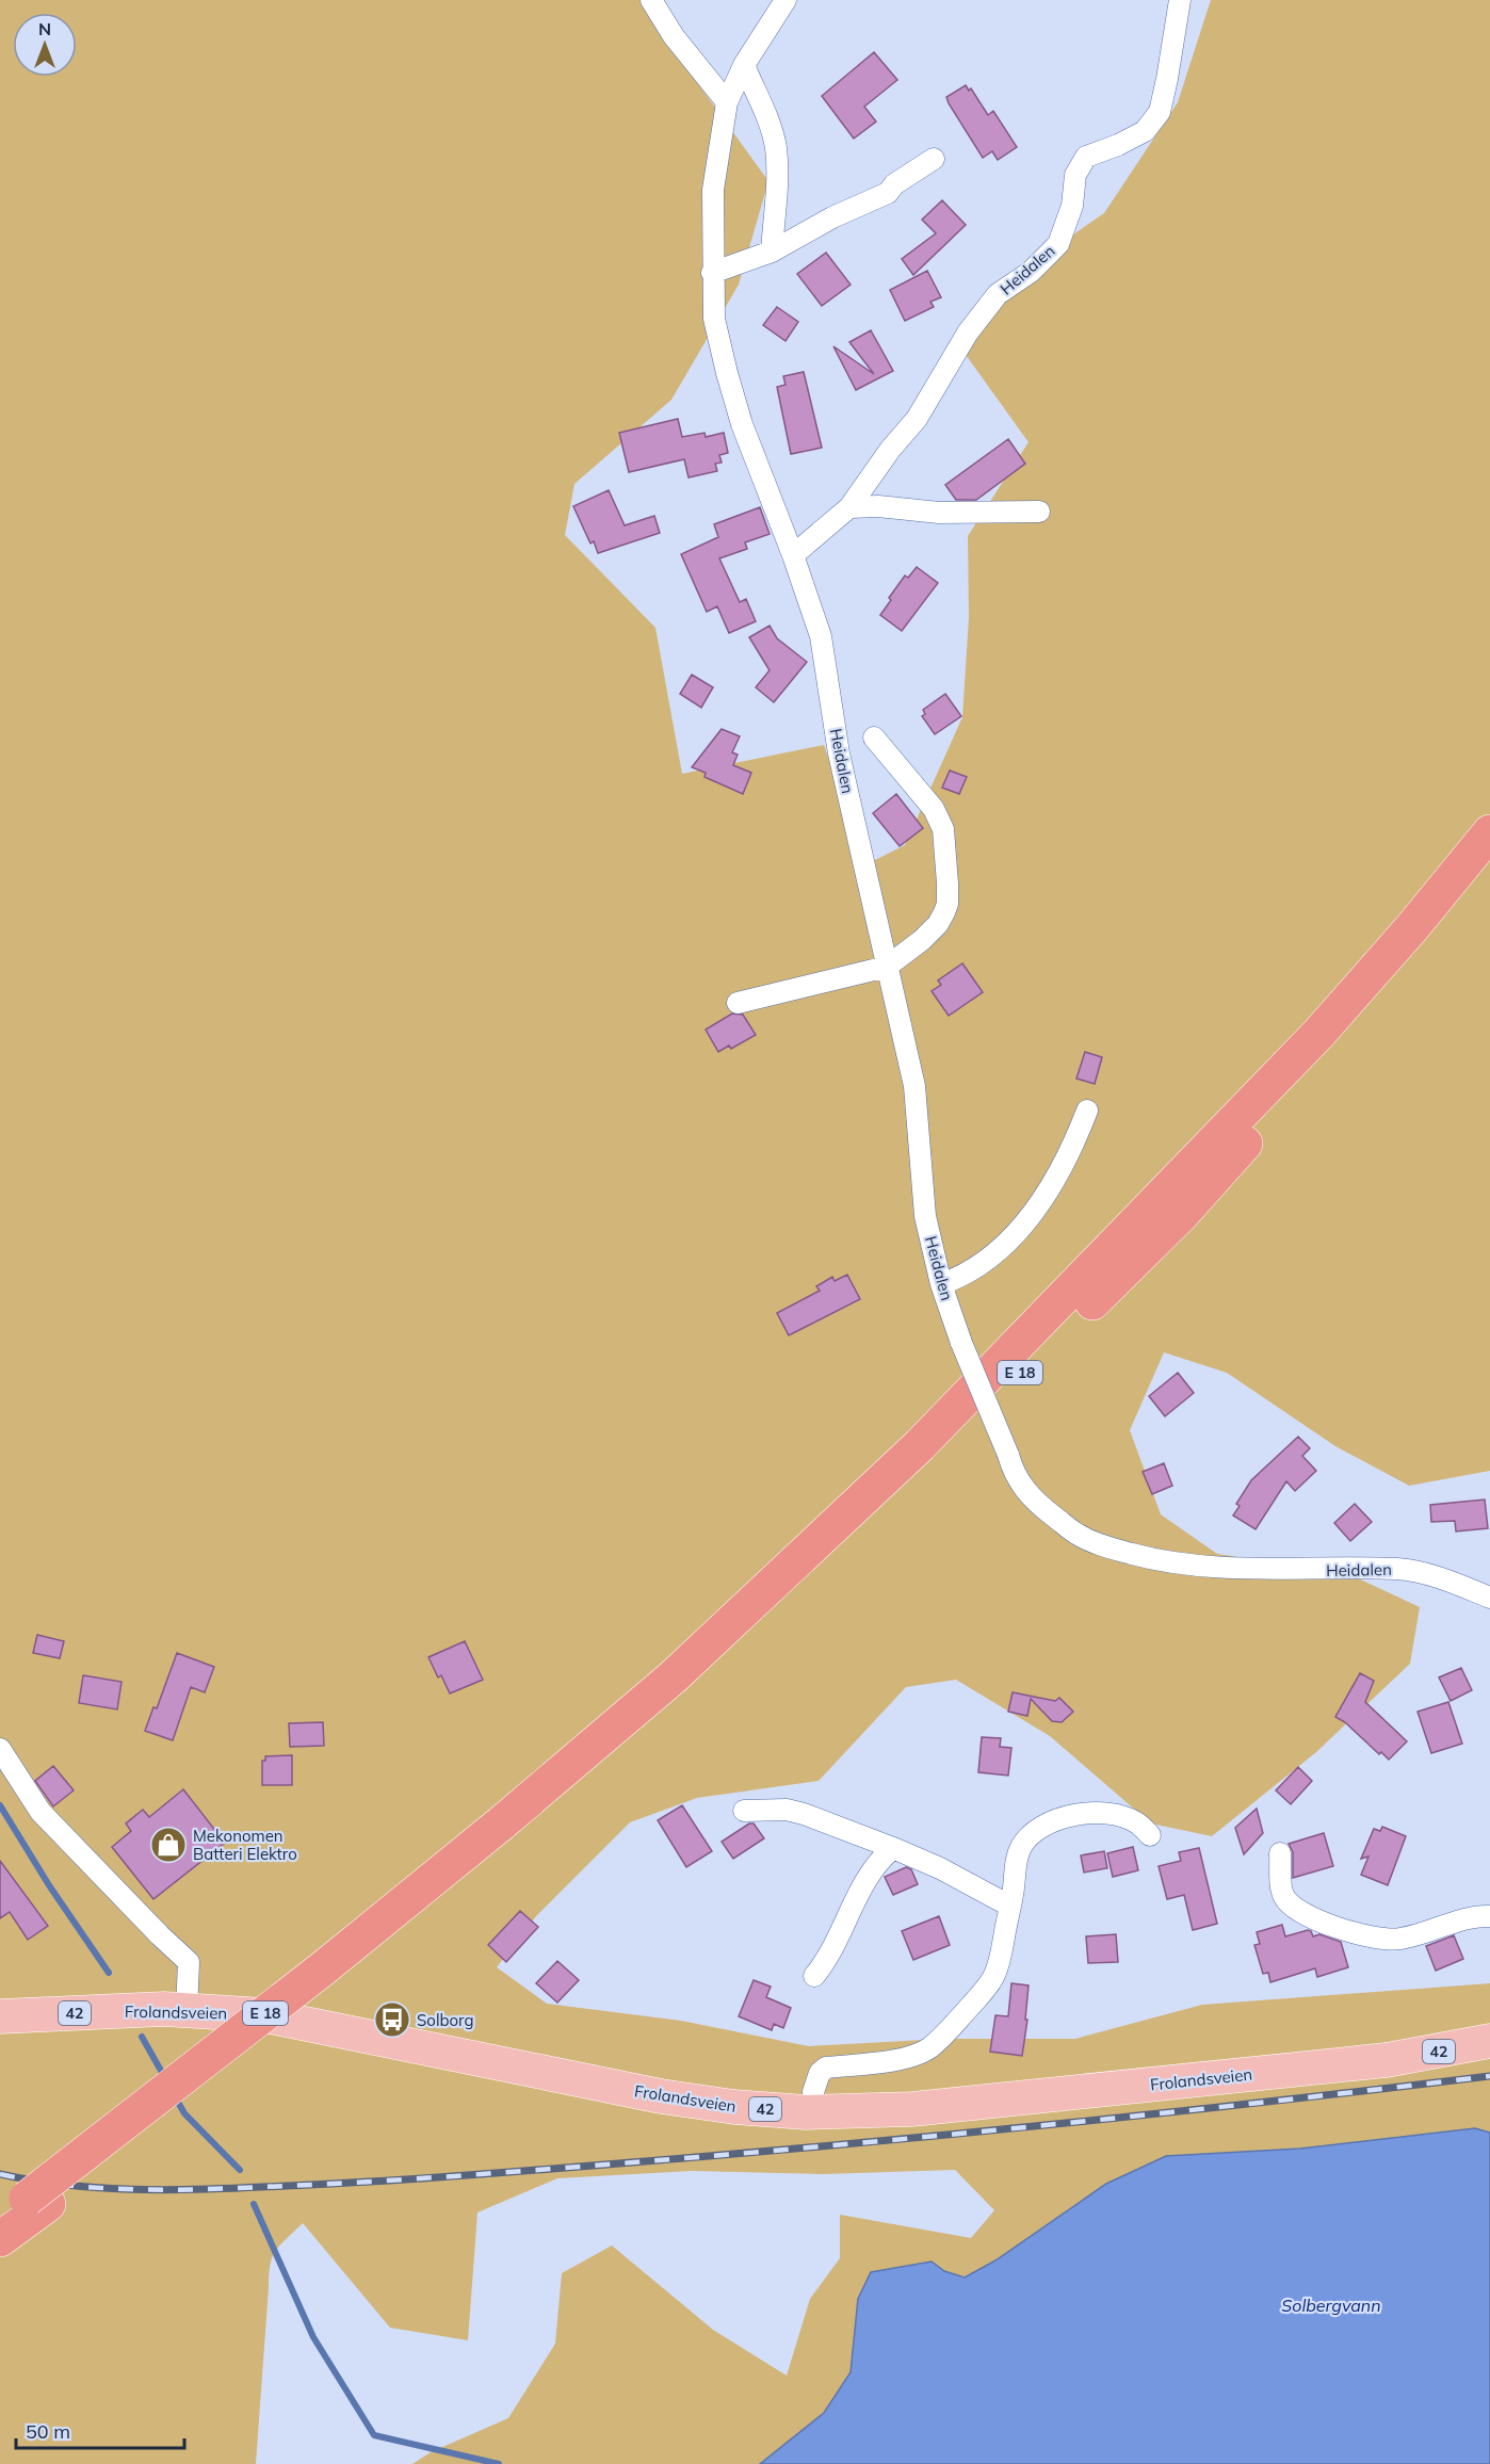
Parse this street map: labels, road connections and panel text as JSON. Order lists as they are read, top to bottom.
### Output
{
  "streets": {
    "highway": ["E 18"],
    "main road": ["Frolandsveien", "42"],
    "street": ["Heidalen"]
  },
  "water": ["Solbergvann"],
  "places": {
    "shop": ["Mekonomen Batteri Elektro"],
    "bus stop": ["Solborg"]
  },
  "scale_bar": "50 m",
  "north": "top"
}
